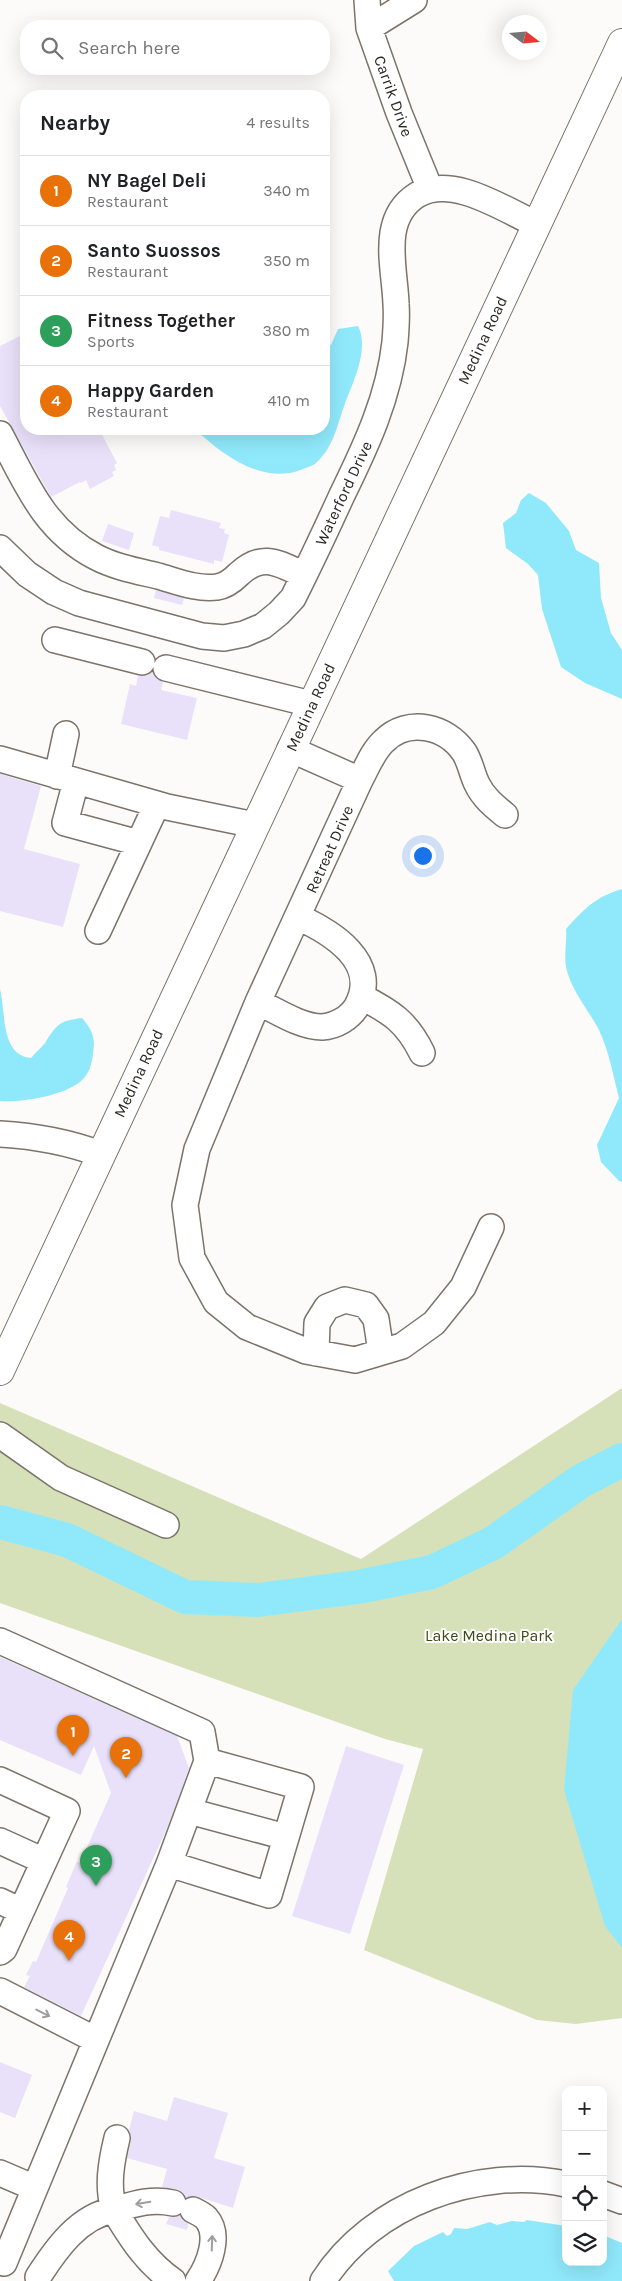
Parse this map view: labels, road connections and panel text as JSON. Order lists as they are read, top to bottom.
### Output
{
  "streets": {
    "highway": ["Medina Road"],
    "street": ["Carrik Drive", "Waterford Drive", "Retreat Drive"]
  },
  "crossings": [
    ["Carrik Drive", "Waterford Drive"],
    ["Medina Road", "Waterford Drive"]
  ],
  "parks": ["Lake Medina Park"],
  "north": "right",
  "page": {
    "search": "Search here",
    "heading": ["Nearby", "4 results"],
    "list": [
      {
        "mark": "1",
        "name": "NY Bagel Deli",
        "note": "Restaurant",
        "value": "340 m"
      },
      {
        "mark": "2",
        "name": "Santo Suossos",
        "note": "Restaurant",
        "value": "350 m"
      },
      {
        "mark": "3",
        "name": "Fitness Together",
        "note": "Sports",
        "value": "380 m"
      },
      {
        "mark": "4",
        "name": "Happy Garden",
        "note": "Restaurant",
        "value": "410 m"
      }
    ],
    "pins": [
      "1",
      "2",
      "3",
      "4"
    ],
    "map_buttons": ["+", "−"]
  }
}
